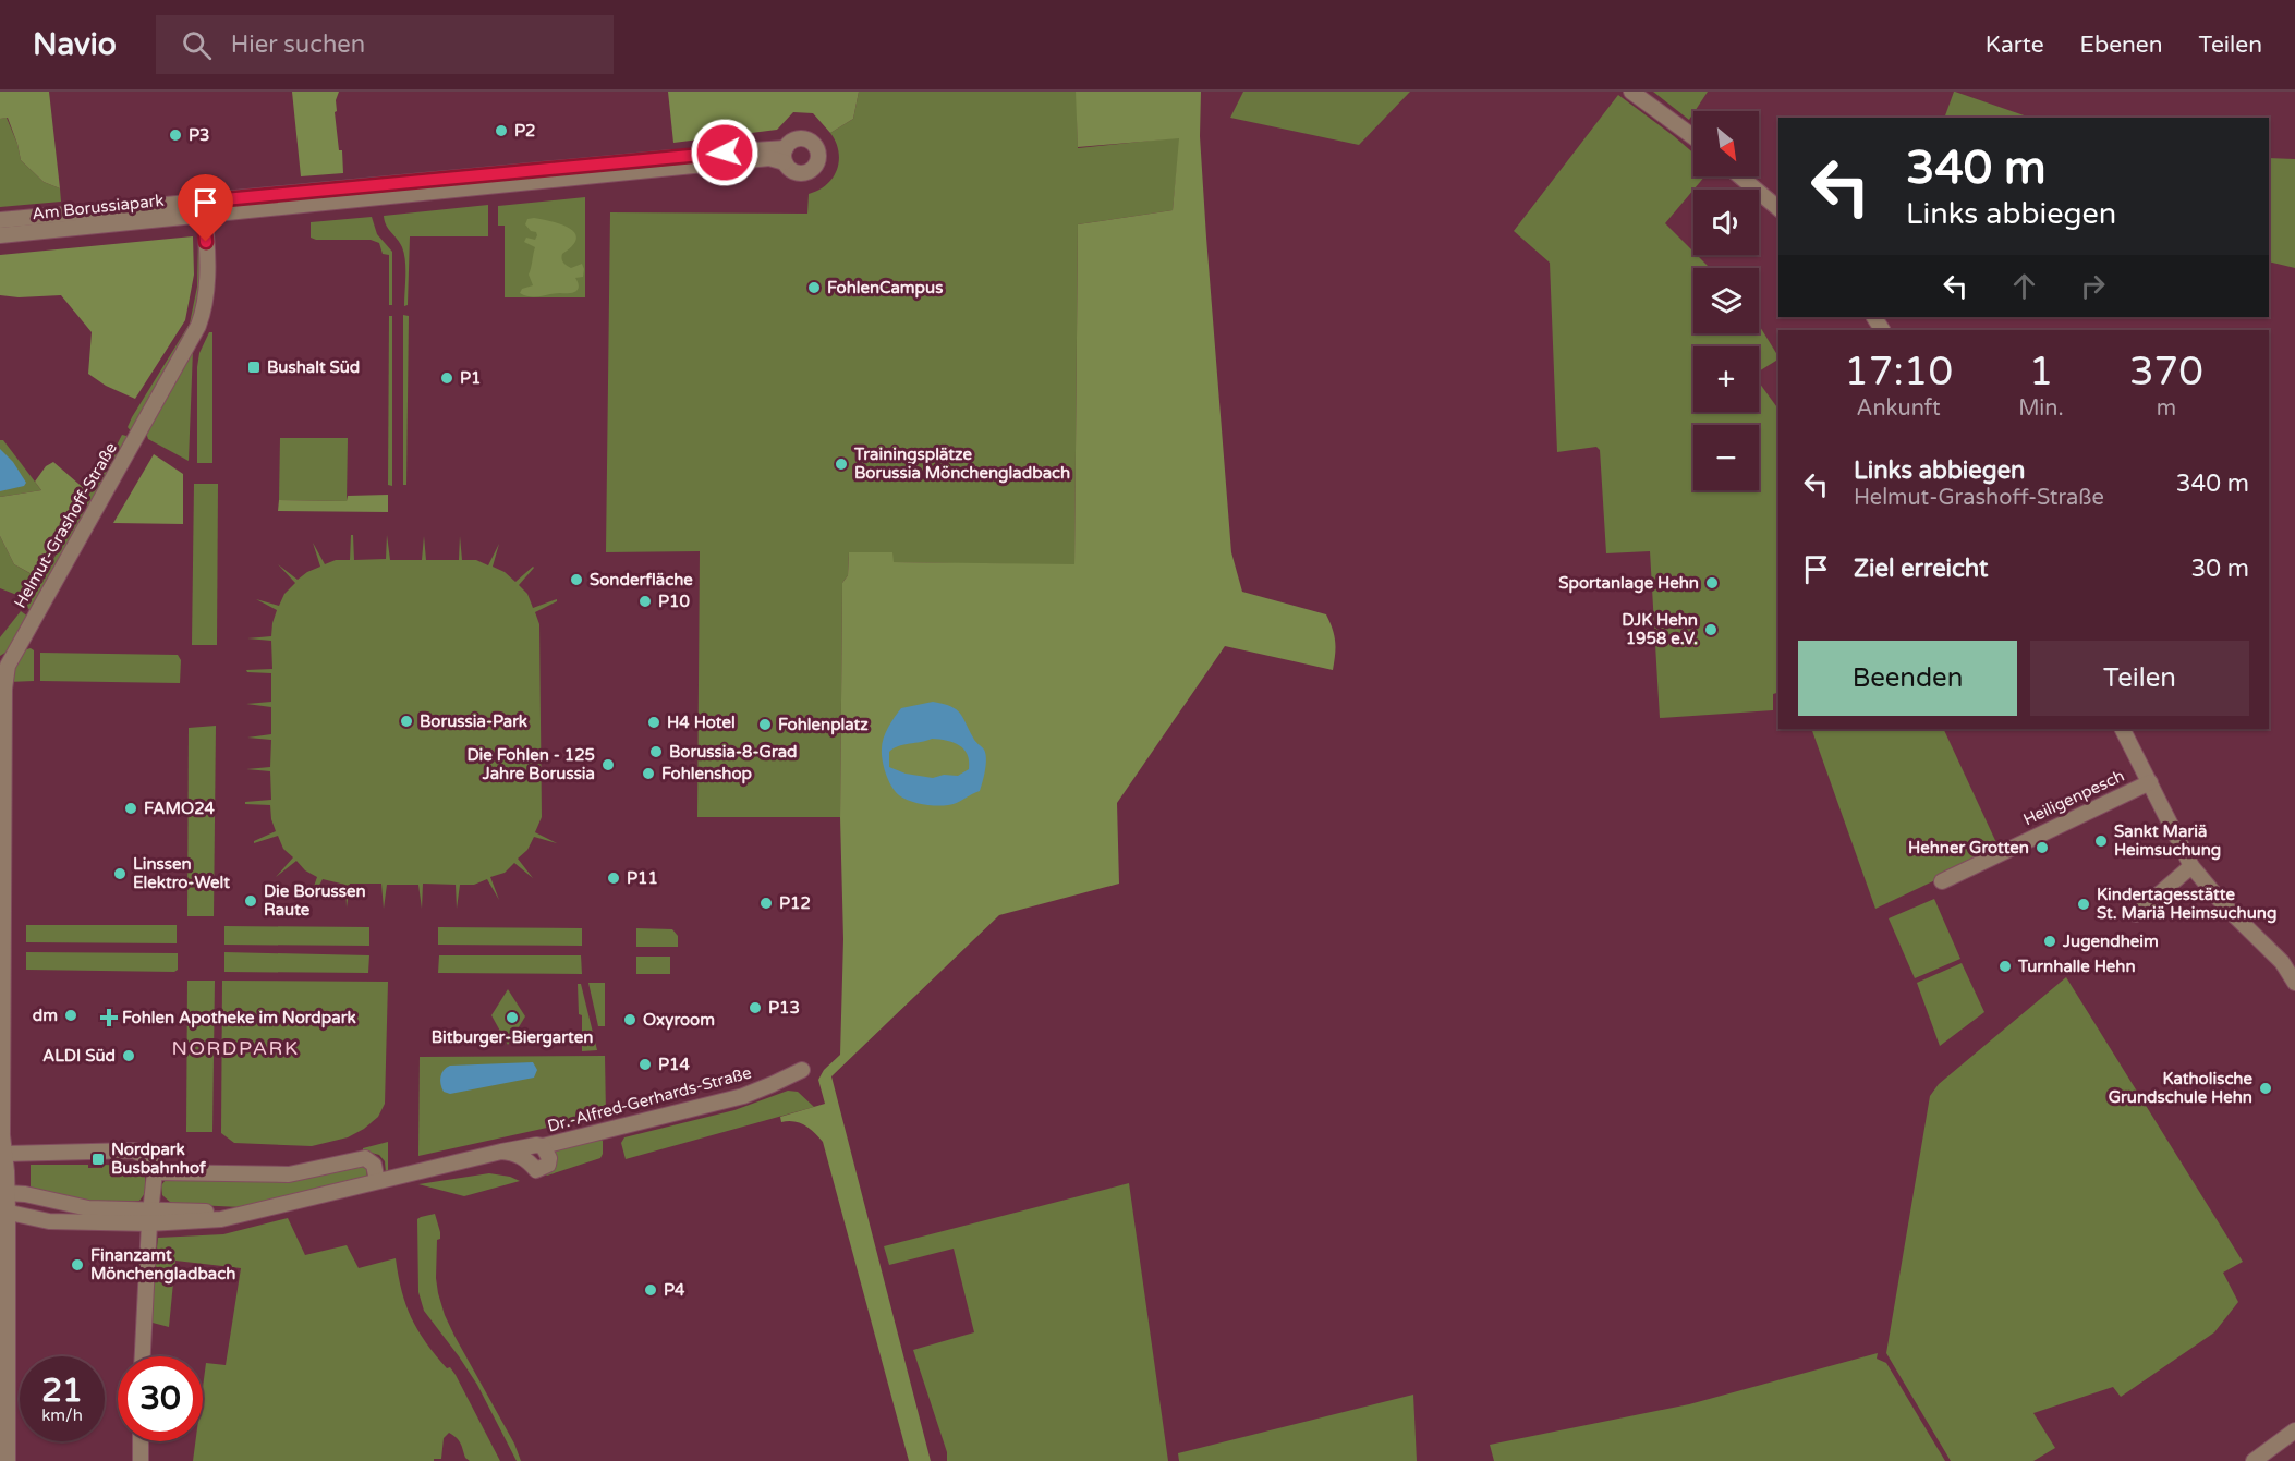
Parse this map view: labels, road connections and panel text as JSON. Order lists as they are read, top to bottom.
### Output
{
  "streets": {
    "street": [
      "Am Borussiapark",
      "Helmut-Grashoff-Straße",
      "Heiligenpesch",
      "Dr.-Alfred-Gerhards-Straße"
    ]
  },
  "crossings": [
    ["Am Borussiapark", "Helmut-Grashoff-Straße"],
    ["Helmut-Grashoff-Straße", "Dr.-Alfred-Gerhards-Straße"]
  ],
  "districts": ["NORDPARK"],
  "places": {
    "other": [
      "P2",
      "P3",
      "FohlenCampus",
      "P1",
      "Trainingsplätze Borussia Mönchengladbach",
      "Sonderfläche",
      "Sportanlage Hehn",
      "P10",
      "DJK Hehn 1958 e.V.",
      "Borussia-Park",
      "H4 Hotel",
      "Fohlenplatz",
      "Borussia-8-Grad",
      "Die Fohlen - 125 Jahre Borussia",
      "Fohlenshop",
      "FAMO24",
      "Sankt Mariä Heimsuchung",
      "Hehner Grotten",
      "Linssen Elektro-Welt",
      "P11",
      "Die Borussen Raute",
      "P12",
      "Kindertagesstätte St. Mariä Heimsuchung",
      "Jugendheim",
      "Turnhalle Hehn",
      "P13",
      "dm",
      "Bitburger-Biergarten",
      "Oxyroom",
      "ALDI Süd",
      "P14",
      "Katholische Grundschule Hehn",
      "Finanzamt Mönchengladbach",
      "P4"
    ],
    "transit": ["Bushalt Süd", "Nordpark Busbahnhof"],
    "health": ["Fohlen Apotheke im Nordpark"]
  },
  "north": "bottom right",
  "page": {
    "header": "Navio",
    "search": "Hier suchen",
    "nav": ["Karte", "Ebenen", "Teilen"],
    "map_buttons": ["+", "−"],
    "turn": ["340 m", "Links abbiegen"],
    "eta": [
      "17:10",
      "Ankunft",
      "1",
      "Min.",
      "370",
      "m"
    ],
    "list": [
      {
        "name": "Links abbiegen",
        "note": "Helmut-Grashoff-Straße",
        "value": "340 m"
      },
      {
        "name": "Ziel erreicht",
        "value": "30 m"
      }
    ],
    "buttons": ["Beenden", "Teilen"],
    "speed": "21 km/h",
    "limit": "30"
  }
}
